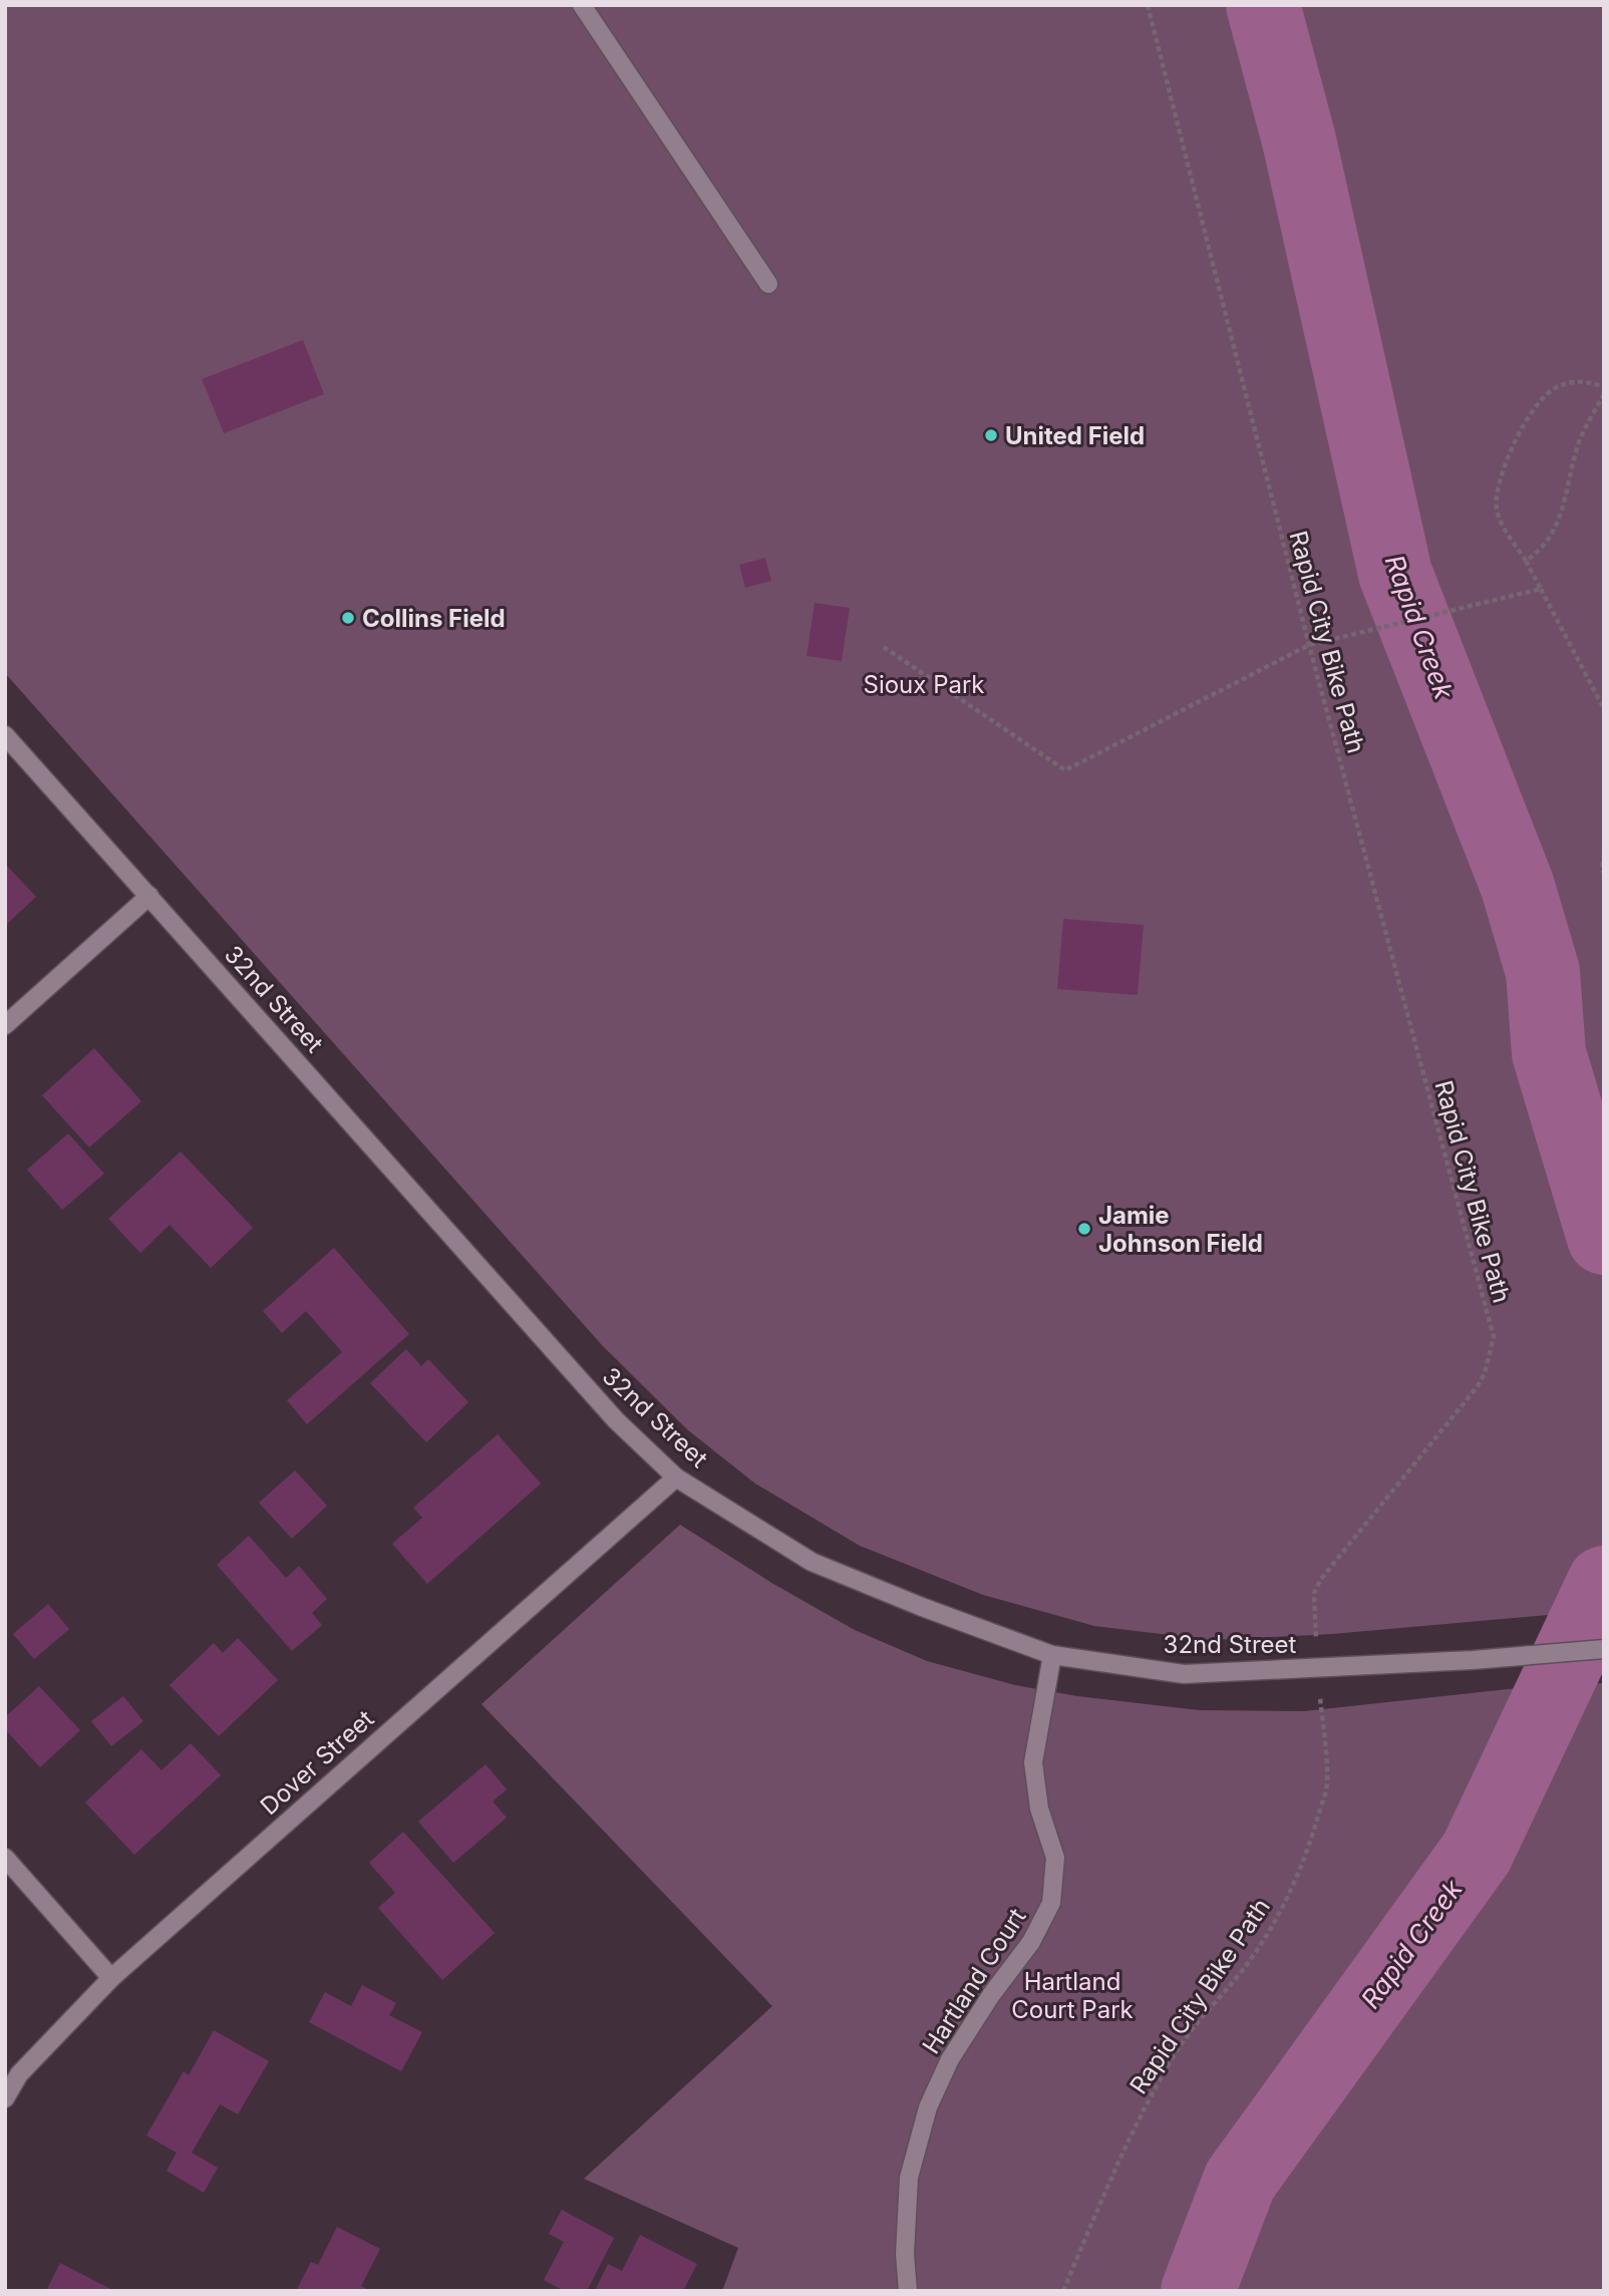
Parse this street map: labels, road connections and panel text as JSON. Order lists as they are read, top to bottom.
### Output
{
  "streets": {
    "street": ["32nd Street", "Dover Street", "Hartland Court"],
    "path": ["Rapid City Bike Path"]
  },
  "crossings": [
    ["Rapid City Bike Path", "32nd Street"],
    ["32nd Street", "Dover Street"],
    ["32nd Street", "Hartland Court"]
  ],
  "water": ["Rapid Creek"],
  "parks": ["Sioux Park", "Hartland Court Park"],
  "places": ["United Field", "Collins Field", "Jamie Johnson Field"]
}
